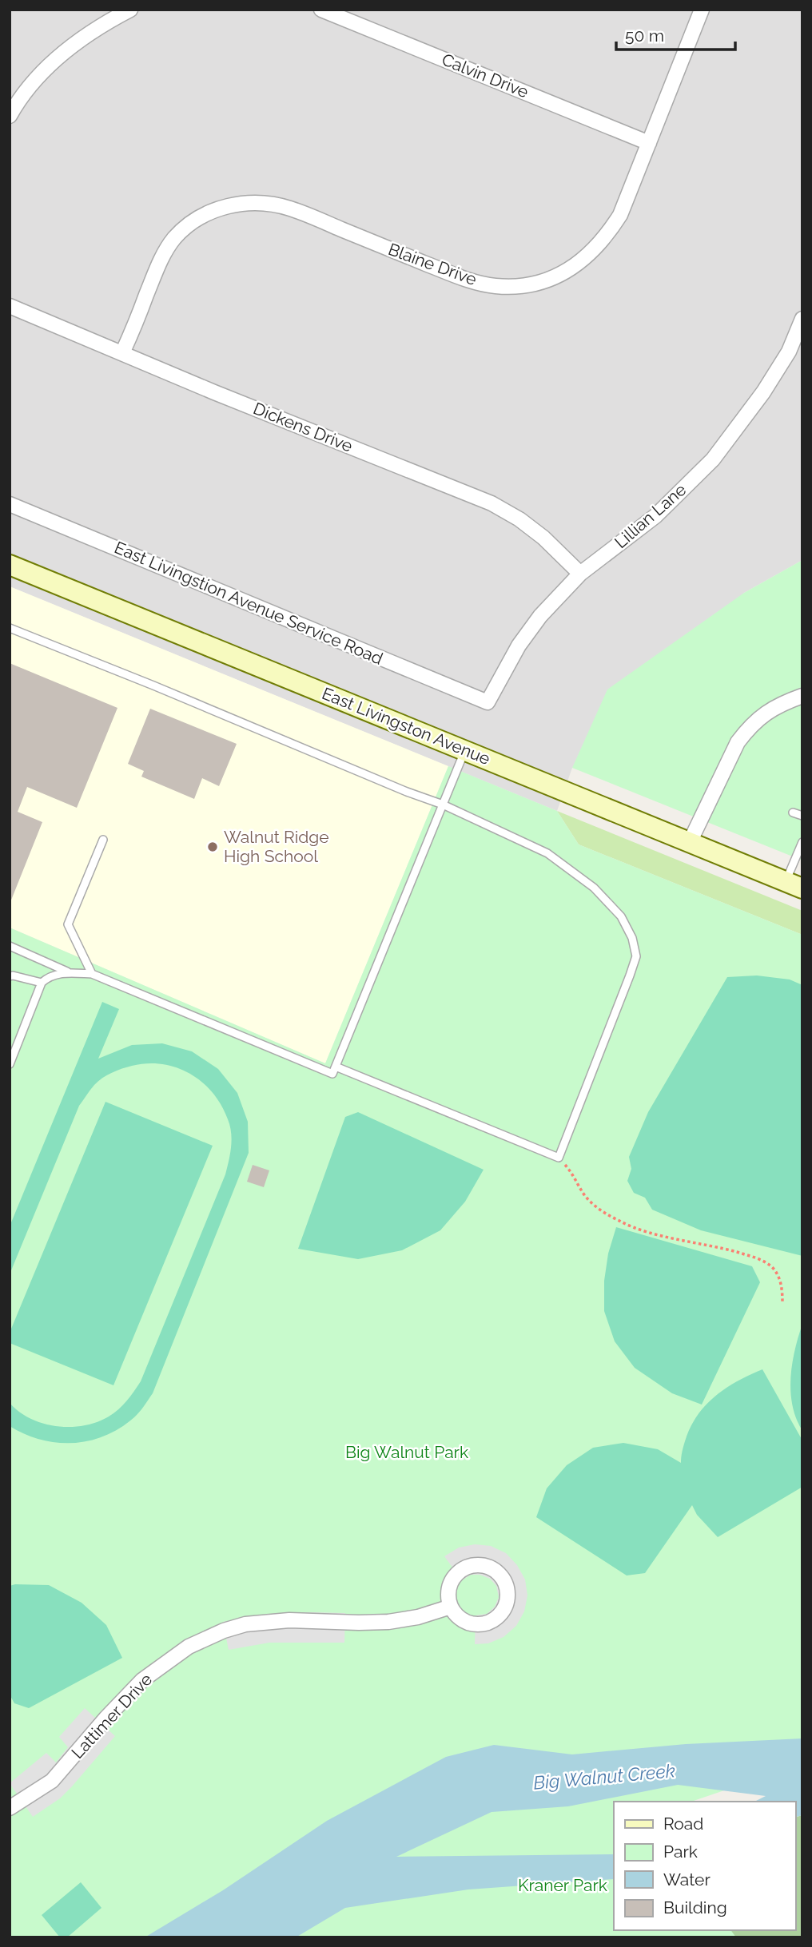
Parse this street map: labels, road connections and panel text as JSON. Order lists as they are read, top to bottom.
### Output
{
  "streets": {
    "main road": ["East Livingston Avenue"],
    "street": [
      "Calvin Drive",
      "Blaine Drive",
      "Dickens Drive",
      "Lillian Lane",
      "East Livingstion Avenue Service Road",
      "Lattimer Drive"
    ]
  },
  "crossings": [
    ["Calvin Drive", "Blaine Drive"],
    ["Blaine Drive", "Dickens Drive"],
    ["Dickens Drive", "Lillian Lane"],
    ["Lillian Lane", "East Livingstion Avenue Service Road"]
  ],
  "water": ["Big Walnut Creek"],
  "parks": ["Big Walnut Park", "Kraner Park"],
  "places": ["Walnut Ridge High School"],
  "legend": [
    "Road",
    "Park",
    "Water",
    "Building"
  ],
  "scale_bar": "50 m"
}
